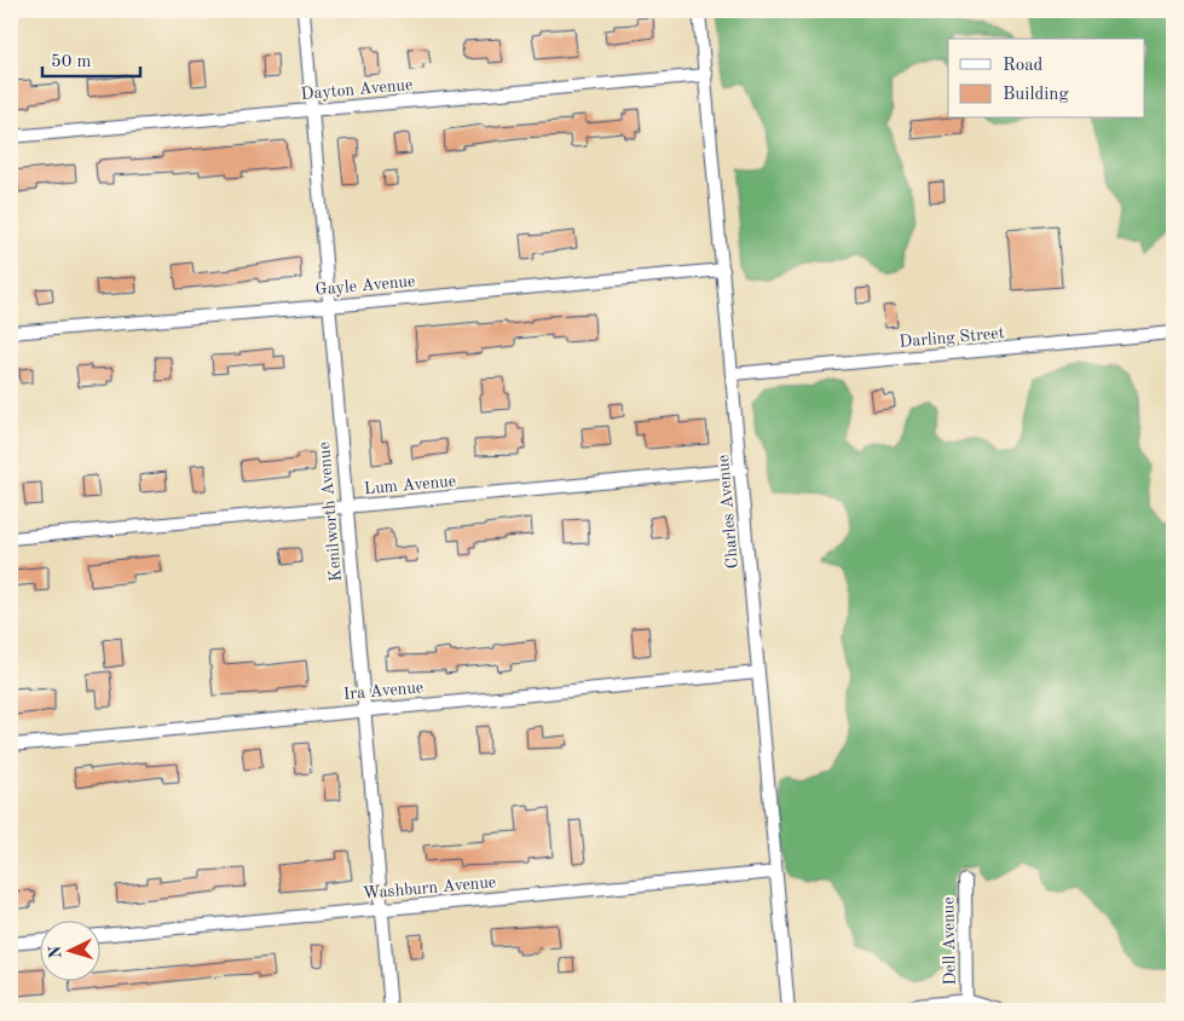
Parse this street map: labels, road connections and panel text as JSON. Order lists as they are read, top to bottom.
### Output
{
  "streets": {
    "street": [
      "Dayton Avenue",
      "Gayle Avenue",
      "Darling Street",
      "Lum Avenue",
      "Kenilworth Avenue",
      "Charles Avenue",
      "Ira Avenue",
      "Washburn Avenue",
      "Dell Avenue"
    ]
  },
  "crossings": [
    ["Dayton Avenue", "Kenilworth Avenue"],
    ["Dayton Avenue", "Charles Avenue"],
    ["Gayle Avenue", "Kenilworth Avenue"],
    ["Gayle Avenue", "Charles Avenue"],
    ["Darling Street", "Charles Avenue"],
    ["Lum Avenue", "Kenilworth Avenue"],
    ["Lum Avenue", "Charles Avenue"],
    ["Kenilworth Avenue", "Ira Avenue"],
    ["Kenilworth Avenue", "Washburn Avenue"],
    ["Charles Avenue", "Ira Avenue"],
    ["Charles Avenue", "Washburn Avenue"]
  ],
  "legend": ["Road", "Building"],
  "scale_bar": "50 m",
  "north": "left"
}
